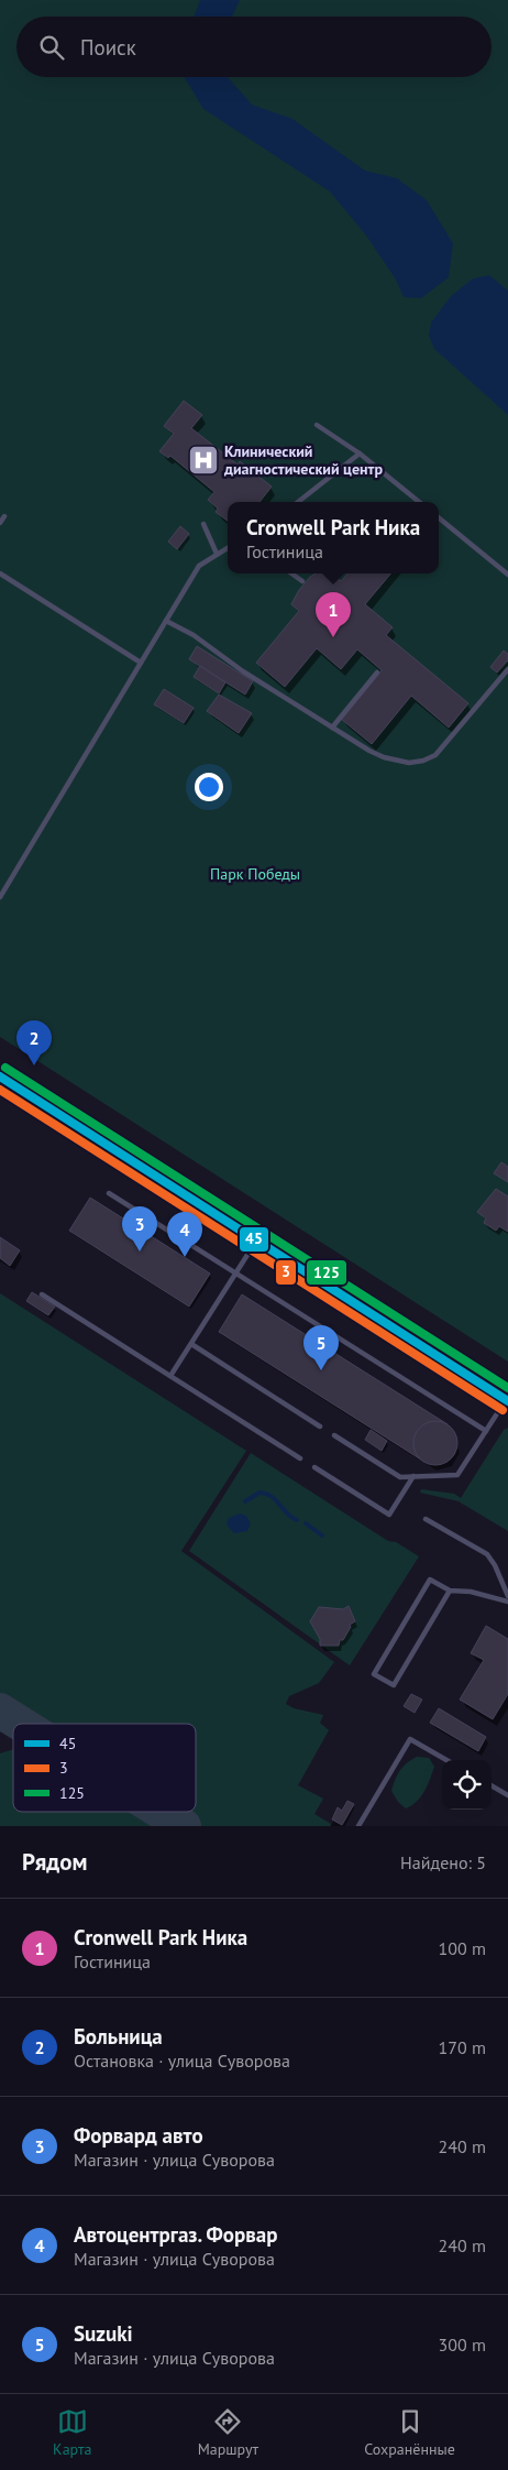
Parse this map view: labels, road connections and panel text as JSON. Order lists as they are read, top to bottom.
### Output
{
  "parks": ["Парк Победы"],
  "places": {
    "hospital": ["Клинический диагностический центр"]
  },
  "lines": ["transit line 125", "transit line 45", "transit line 3"],
  "legend": ["45", "3", "125"],
  "page": {
    "search": "Поиск",
    "popup": ["Cronwell Park Ника", "Гостиница"],
    "pins": [
      "1",
      "2",
      "3",
      "4",
      "5"
    ],
    "heading": ["Рядом", "Найдено: 5"],
    "list": [
      {
        "mark": "1",
        "name": "Cronwell Park Ника",
        "note": "Гостиница",
        "value": "100 m"
      },
      {
        "mark": "2",
        "name": "Больница",
        "note": "Остановка · улица Суворова",
        "value": "170 m"
      },
      {
        "mark": "3",
        "name": "Форвард авто",
        "note": "Магазин · улица Суворова",
        "value": "240 m"
      },
      {
        "mark": "4",
        "name": "Автоцентргаз. Форвар",
        "note": "Магазин · улица Суворова",
        "value": "240 m"
      },
      {
        "mark": "5",
        "name": "Suzuki",
        "note": "Магазин · улица Суворова",
        "value": "300 m"
      }
    ],
    "nav": ["Карта", "Маршрут", "Сохранённые"]
  }
}
